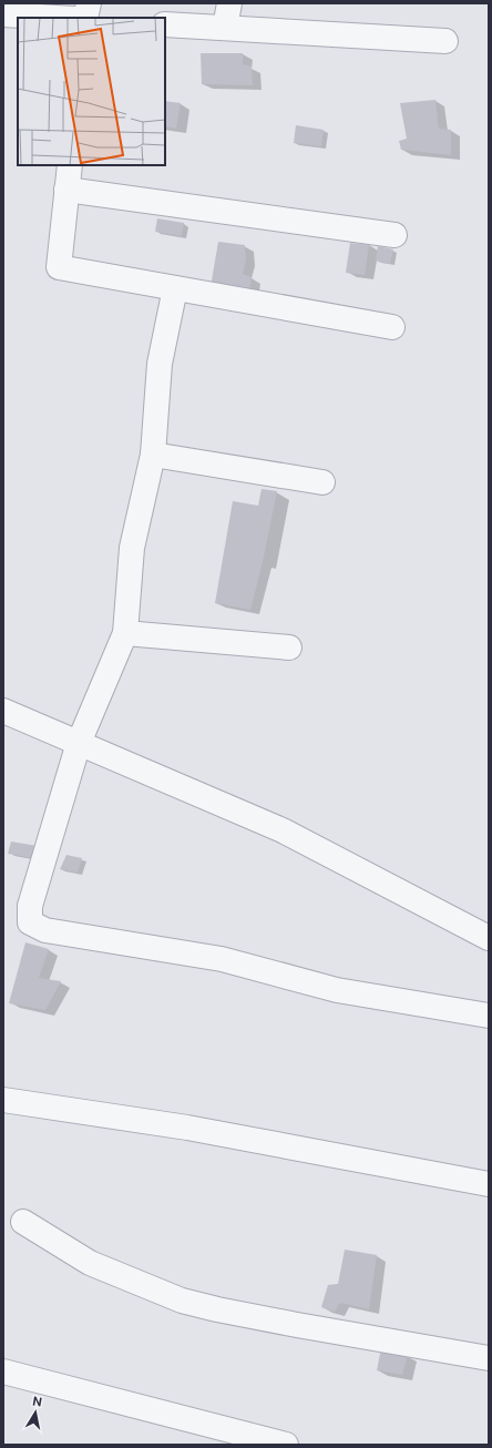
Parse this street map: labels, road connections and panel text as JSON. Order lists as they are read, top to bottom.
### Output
{
  "north": "top"
}
